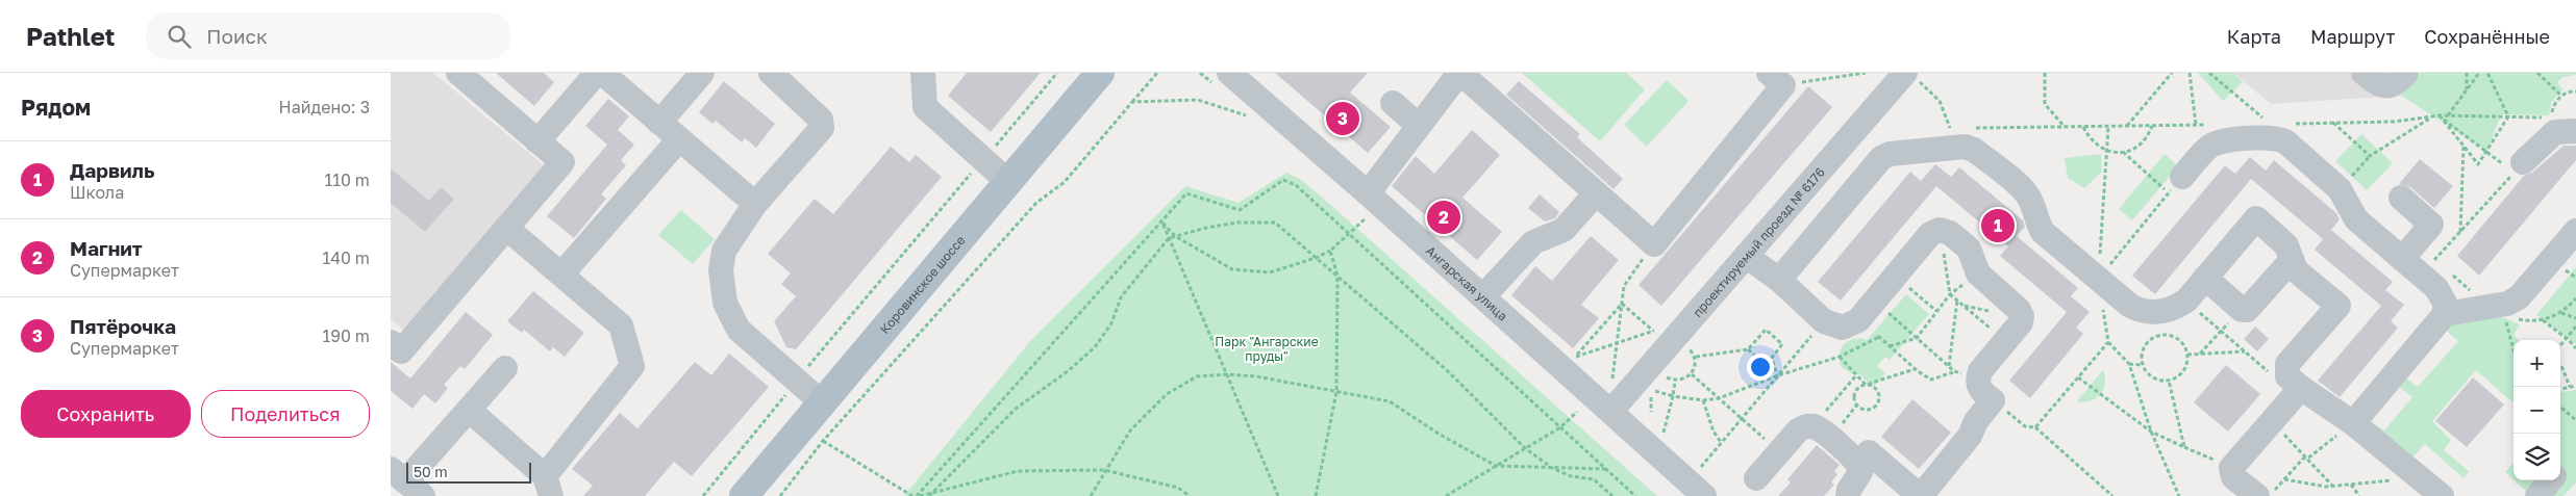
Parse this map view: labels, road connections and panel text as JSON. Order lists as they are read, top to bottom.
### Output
{
  "streets": {
    "main road": ["Коровинское шоссе"],
    "street": ["проектируемый проезд № 6176", "Ангарская улица"]
  },
  "crossings": [
    ["проектируемый проезд № 6176", "Ангарская улица"]
  ],
  "parks": ["Парк \"Ангарские пруды\""],
  "scale_bar": "50 m",
  "page": {
    "header": "Pathlet",
    "search": "Поиск",
    "nav": ["Карта", "Маршрут", "Сохранённые"],
    "heading": ["Рядом", "Найдено: 3"],
    "pins": ["3", "2", "1"],
    "list": [
      {
        "mark": "1",
        "name": "Дарвиль",
        "note": "Школа",
        "value": "110 m"
      },
      {
        "mark": "2",
        "name": "Магнит",
        "note": "Супермаркет",
        "value": "140 m"
      },
      {
        "mark": "3",
        "name": "Пятёрочка",
        "note": "Супермаркет",
        "value": "190 m"
      }
    ],
    "map_buttons": ["+", "−"],
    "buttons": ["Сохранить", "Поделиться"],
    "scale": "50 m"
  }
}
